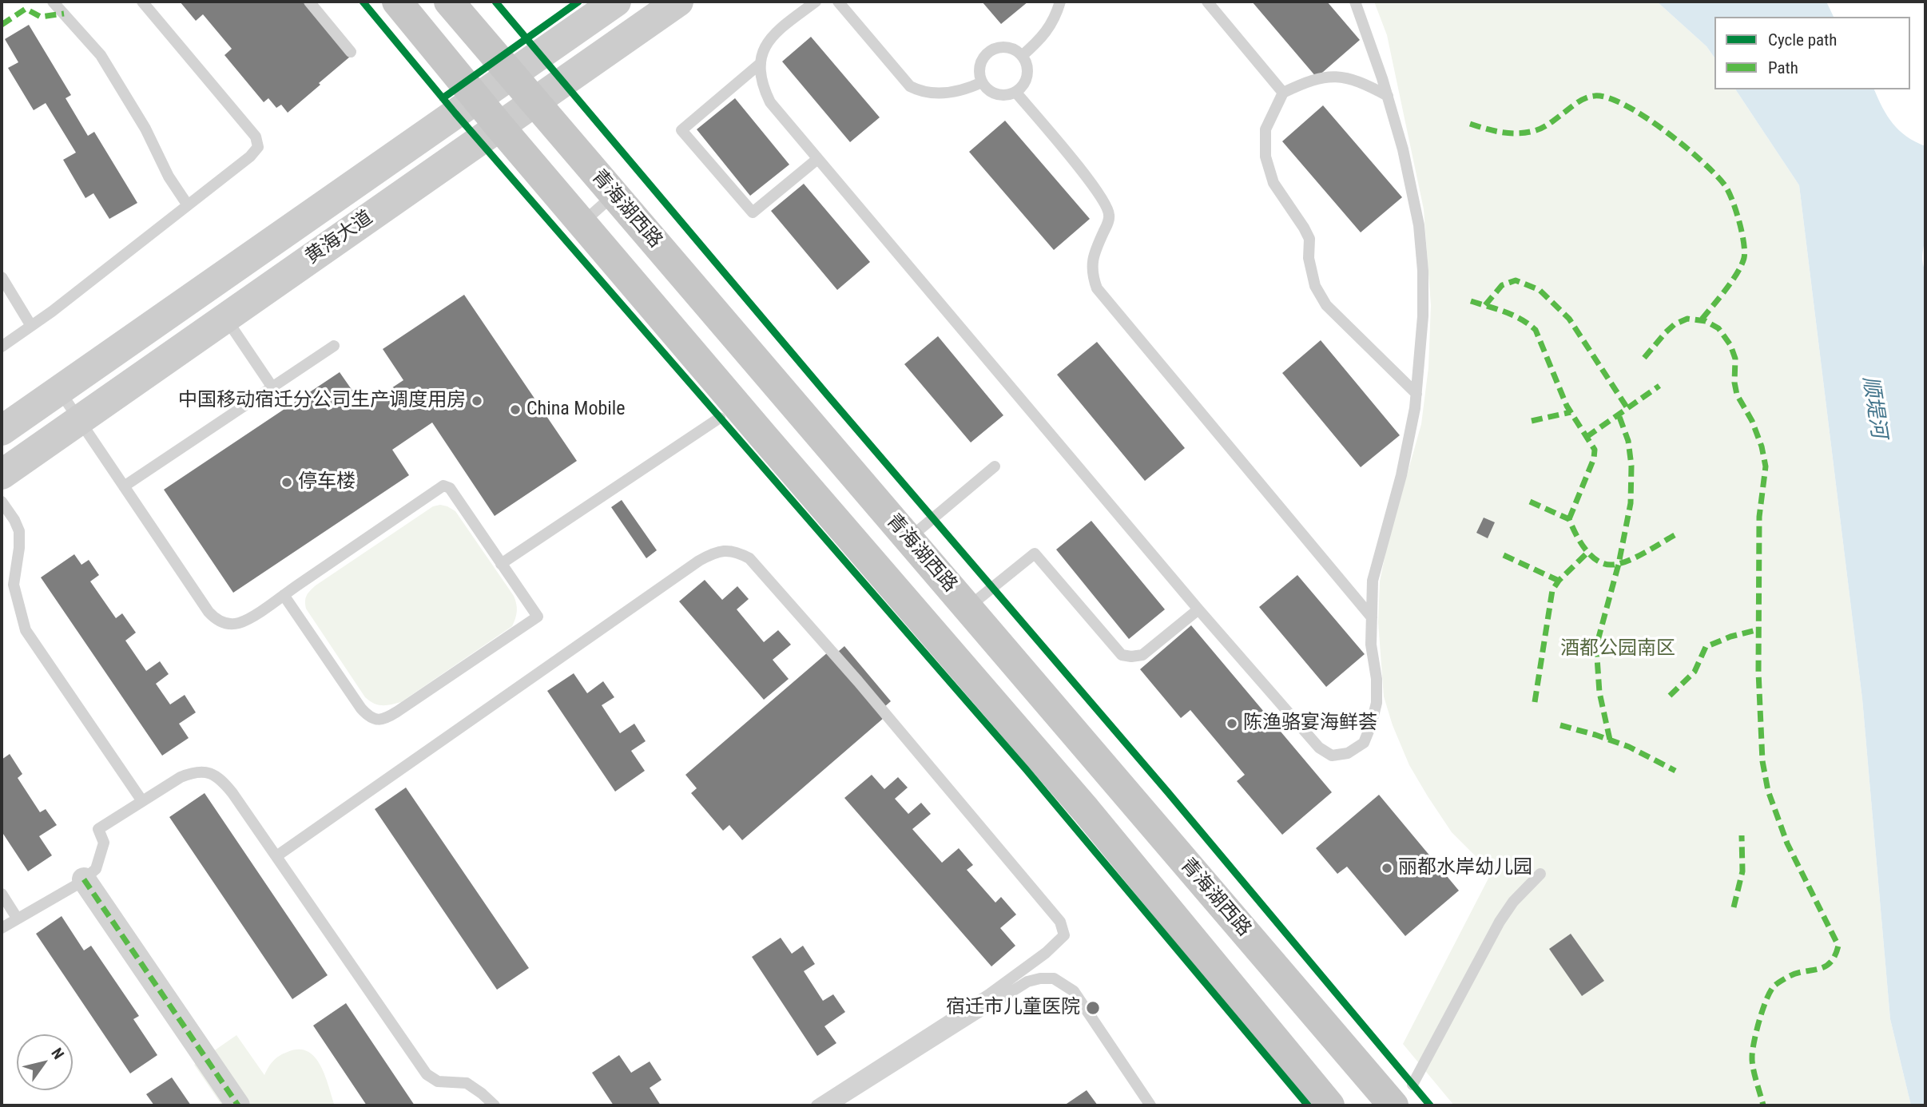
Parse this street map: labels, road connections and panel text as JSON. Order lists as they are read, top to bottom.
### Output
{
  "streets": {
    "main road": ["青海湖西路"],
    "street": ["黄海大道"]
  },
  "crossings": [
    ["青海湖西路", "黄海大道"]
  ],
  "water": ["顺堤河"],
  "parks": ["酒都公园南区"],
  "places": [
    "中国移动宿迁分公司生产调度用房",
    "China Mobile",
    "停车楼",
    "陈渔骆宴海鲜荟",
    "丽都水岸幼儿园",
    "宿迁市儿童医院"
  ],
  "legend": ["Cycle path", "Path"],
  "north": "top right"
}
